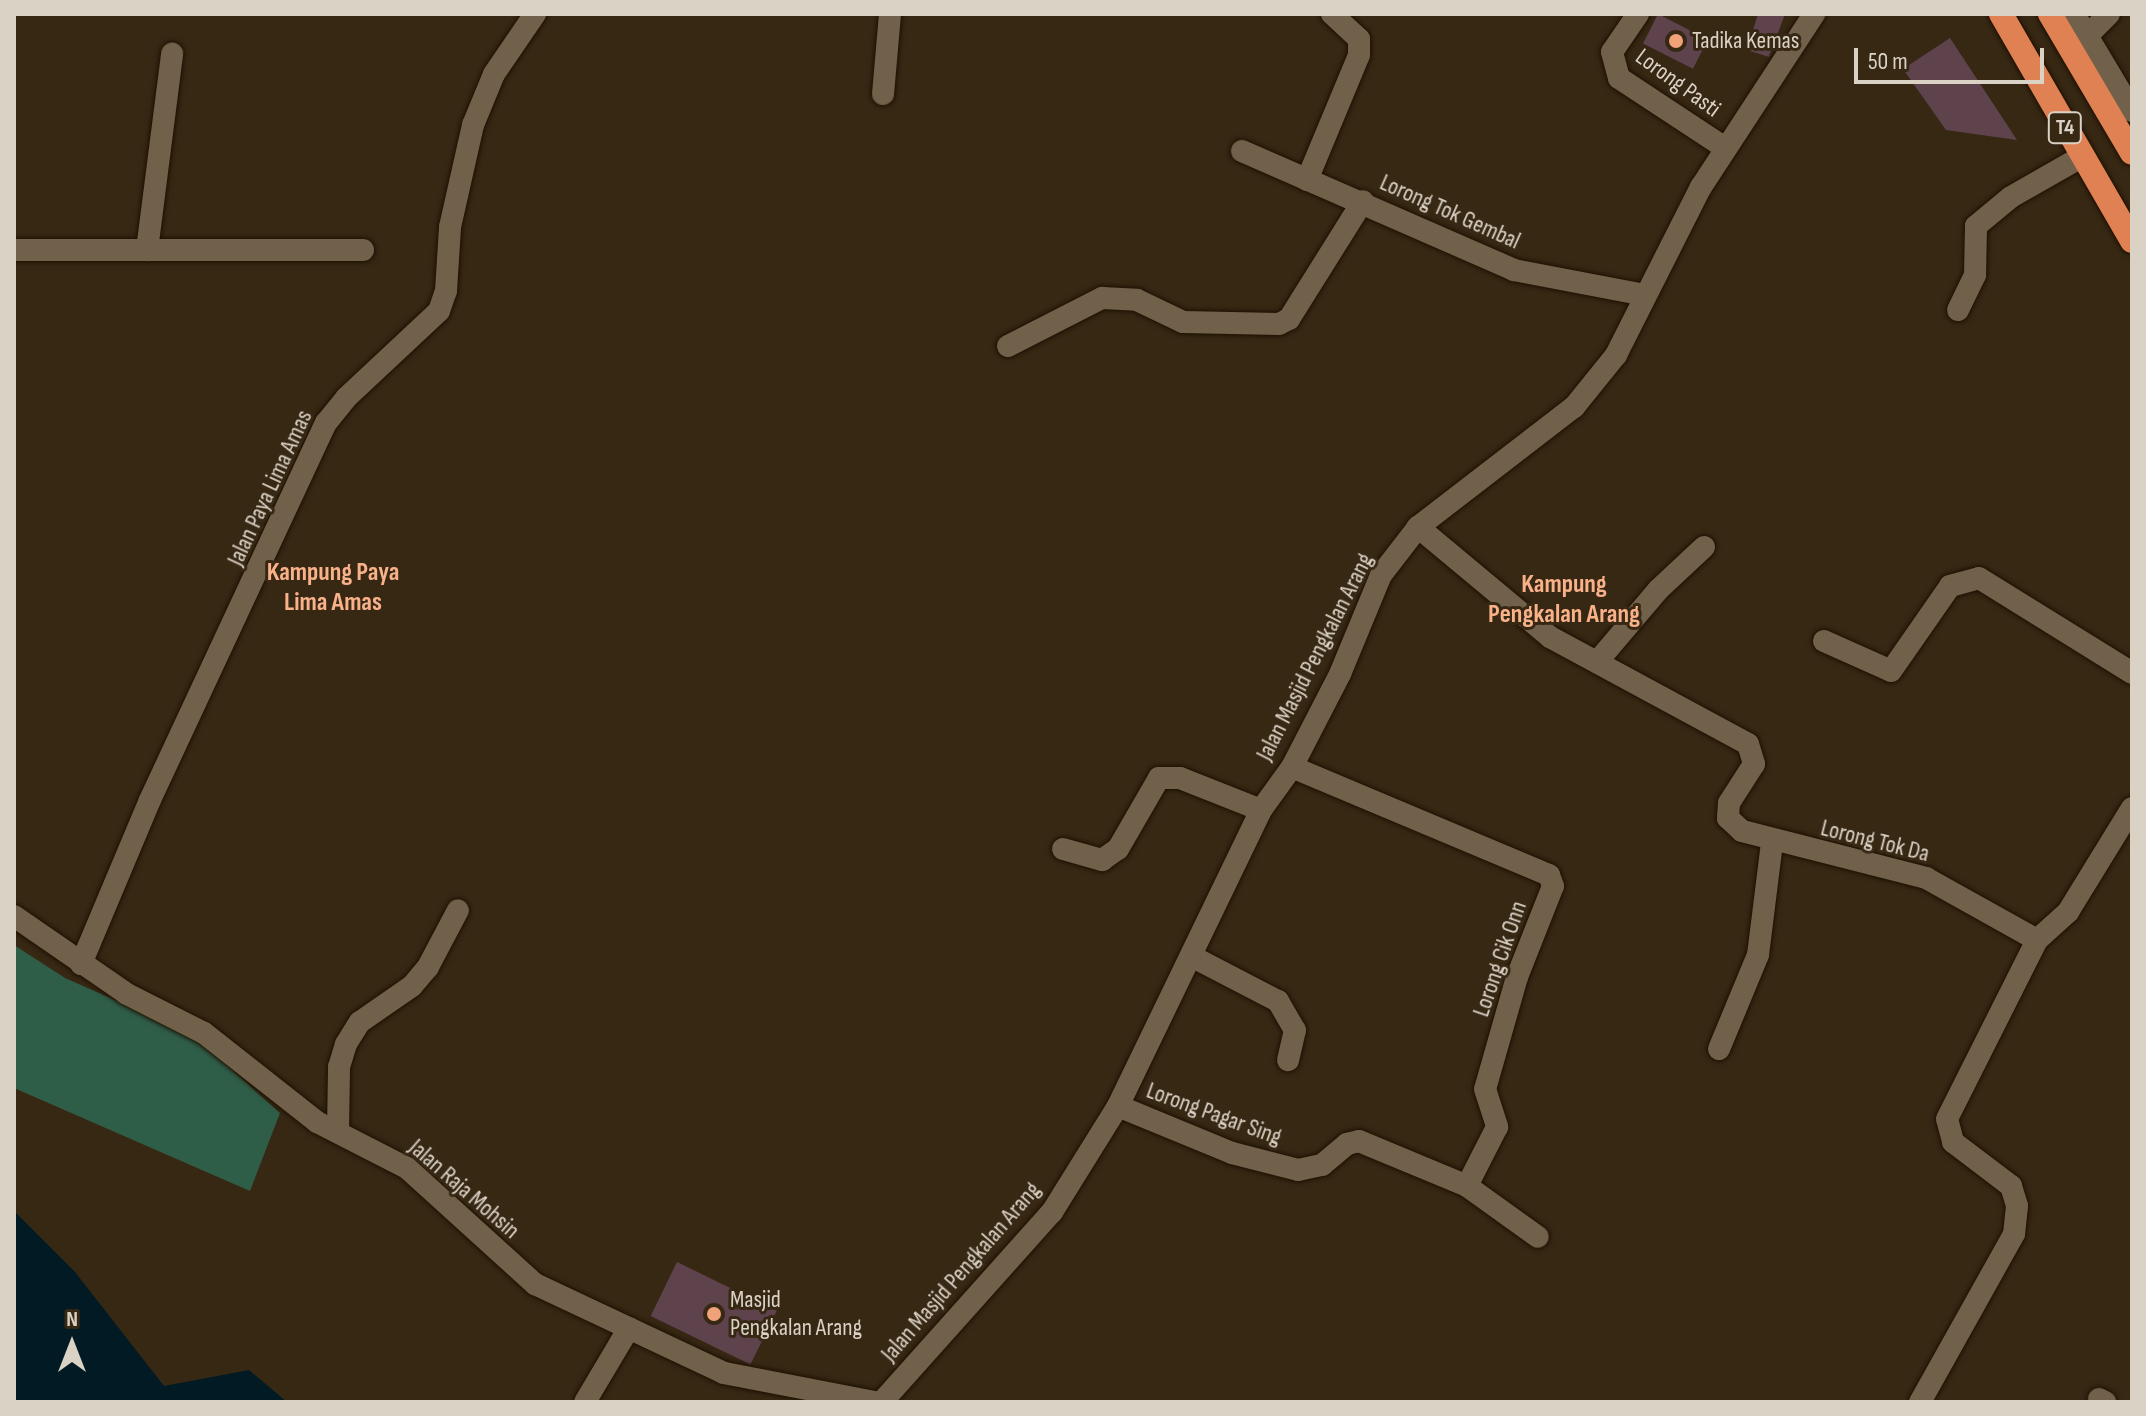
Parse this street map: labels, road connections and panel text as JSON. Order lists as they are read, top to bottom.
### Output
{
  "streets": {
    "highway": ["T4"],
    "street": [
      "Lorong Pasti",
      "Lorong Tok Gembal",
      "Jalan Paya Lima Amas",
      "Jalan Masjid Pengkalan Arang",
      "Lorong Tok Da",
      "Lorong Cik Onn",
      "Lorong Pagar Sing",
      "Jalan Raja Mohsin"
    ]
  },
  "crossings": [
    ["Lorong Pasti", "Jalan Masjid Pengkalan Arang"],
    ["Lorong Tok Gembal", "Jalan Masjid Pengkalan Arang"],
    ["Jalan Paya Lima Amas", "Jalan Raja Mohsin"],
    ["Jalan Masjid Pengkalan Arang", "Lorong Tok Da"],
    ["Jalan Masjid Pengkalan Arang", "Lorong Cik Onn"],
    ["Jalan Masjid Pengkalan Arang", "Lorong Pagar Sing"],
    ["Lorong Cik Onn", "Lorong Pagar Sing"]
  ],
  "districts": ["Kampung Paya Lima Amas", "Kampung Pengkalan Arang"],
  "places": ["Tadika Kemas", "Masjid Pengkalan Arang"],
  "scale_bar": "50 m",
  "north": "top"
}
